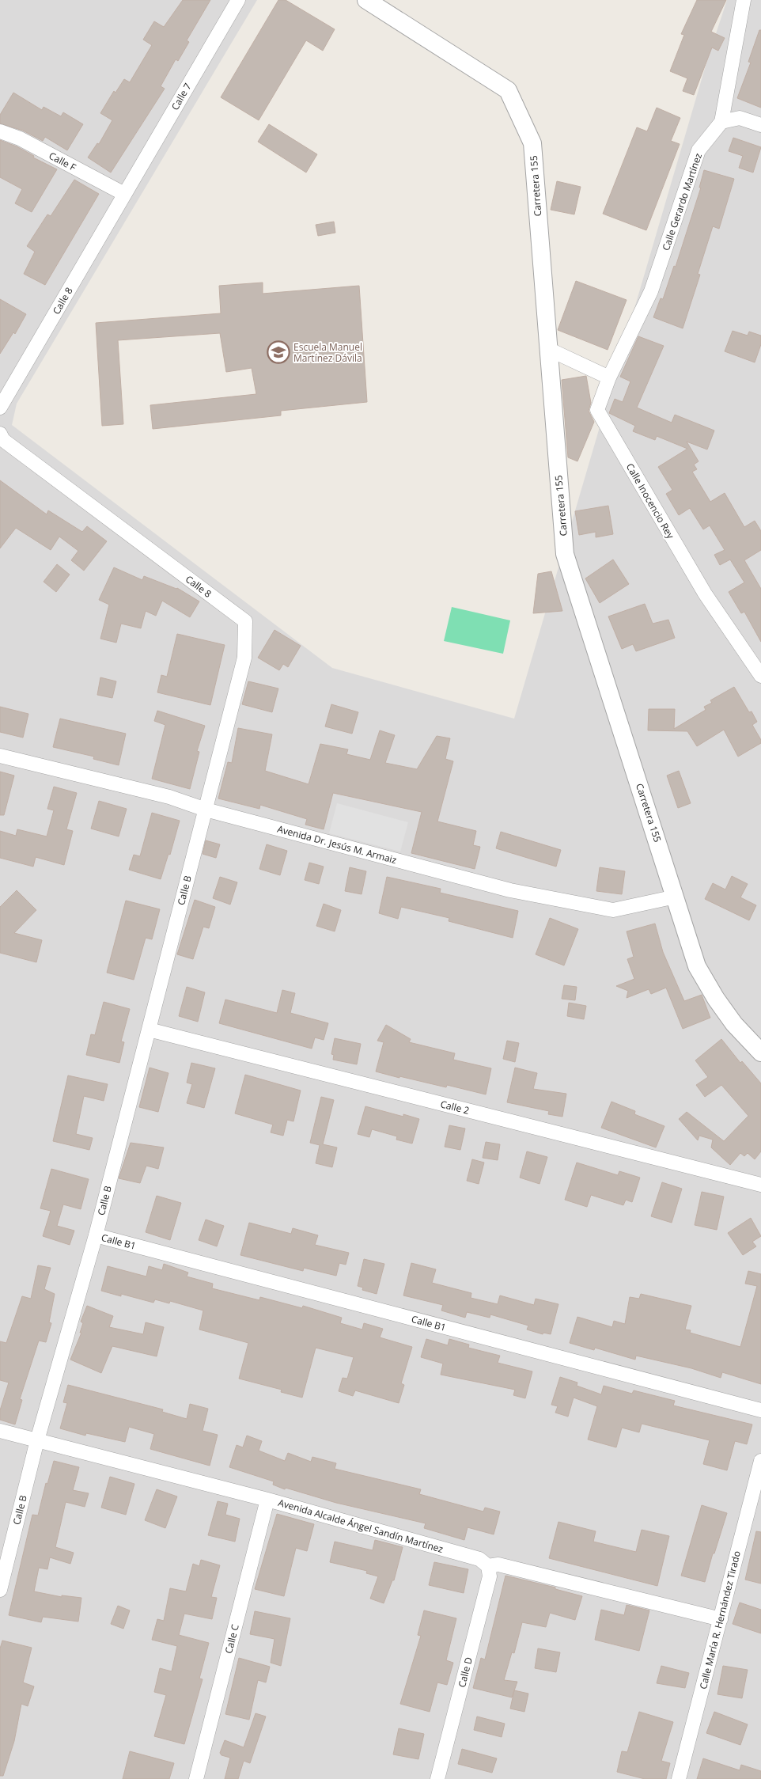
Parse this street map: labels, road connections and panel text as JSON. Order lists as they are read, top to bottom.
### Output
{
  "streets": {
    "street": [
      "Calle 7",
      "Calle F",
      "Carretera 155",
      "Calle Gerardo Martínez",
      "Calle 8",
      "Calle Inocencio Rey",
      "Avenida Dr. Jesús M. Armaiz",
      "Calle B",
      "Calle 2",
      "Calle B1",
      "Avenida Alcalde Ángel Sandín Martínez",
      "Calle María R. Hernández Tirado",
      "Calle C",
      "Calle D"
    ]
  },
  "crossings": [
    ["Calle 7", "Calle F"],
    ["Calle 7", "Calle 8"],
    ["Calle F", "Calle 8"],
    ["Carretera 155", "Avenida Dr. Jesús M. Armaiz"],
    ["Calle Gerardo Martínez", "Calle Inocencio Rey"],
    ["Calle 8", "Avenida Dr. Jesús M. Armaiz"],
    ["Calle 8", "Calle B"],
    ["Avenida Dr. Jesús M. Armaiz", "Calle B"],
    ["Calle B", "Calle 2"],
    ["Calle B", "Calle B1"],
    ["Calle B", "Avenida Alcalde Ángel Sandín Martínez"],
    ["Avenida Alcalde Ángel Sandín Martínez", "Calle María R. Hernández Tirado"],
    ["Avenida Alcalde Ángel Sandín Martínez", "Calle C"],
    ["Avenida Alcalde Ángel Sandín Martínez", "Calle D"]
  ],
  "places": {
    "school or university": ["Escuela Manuel Martínez Dávila"]
  }
}
